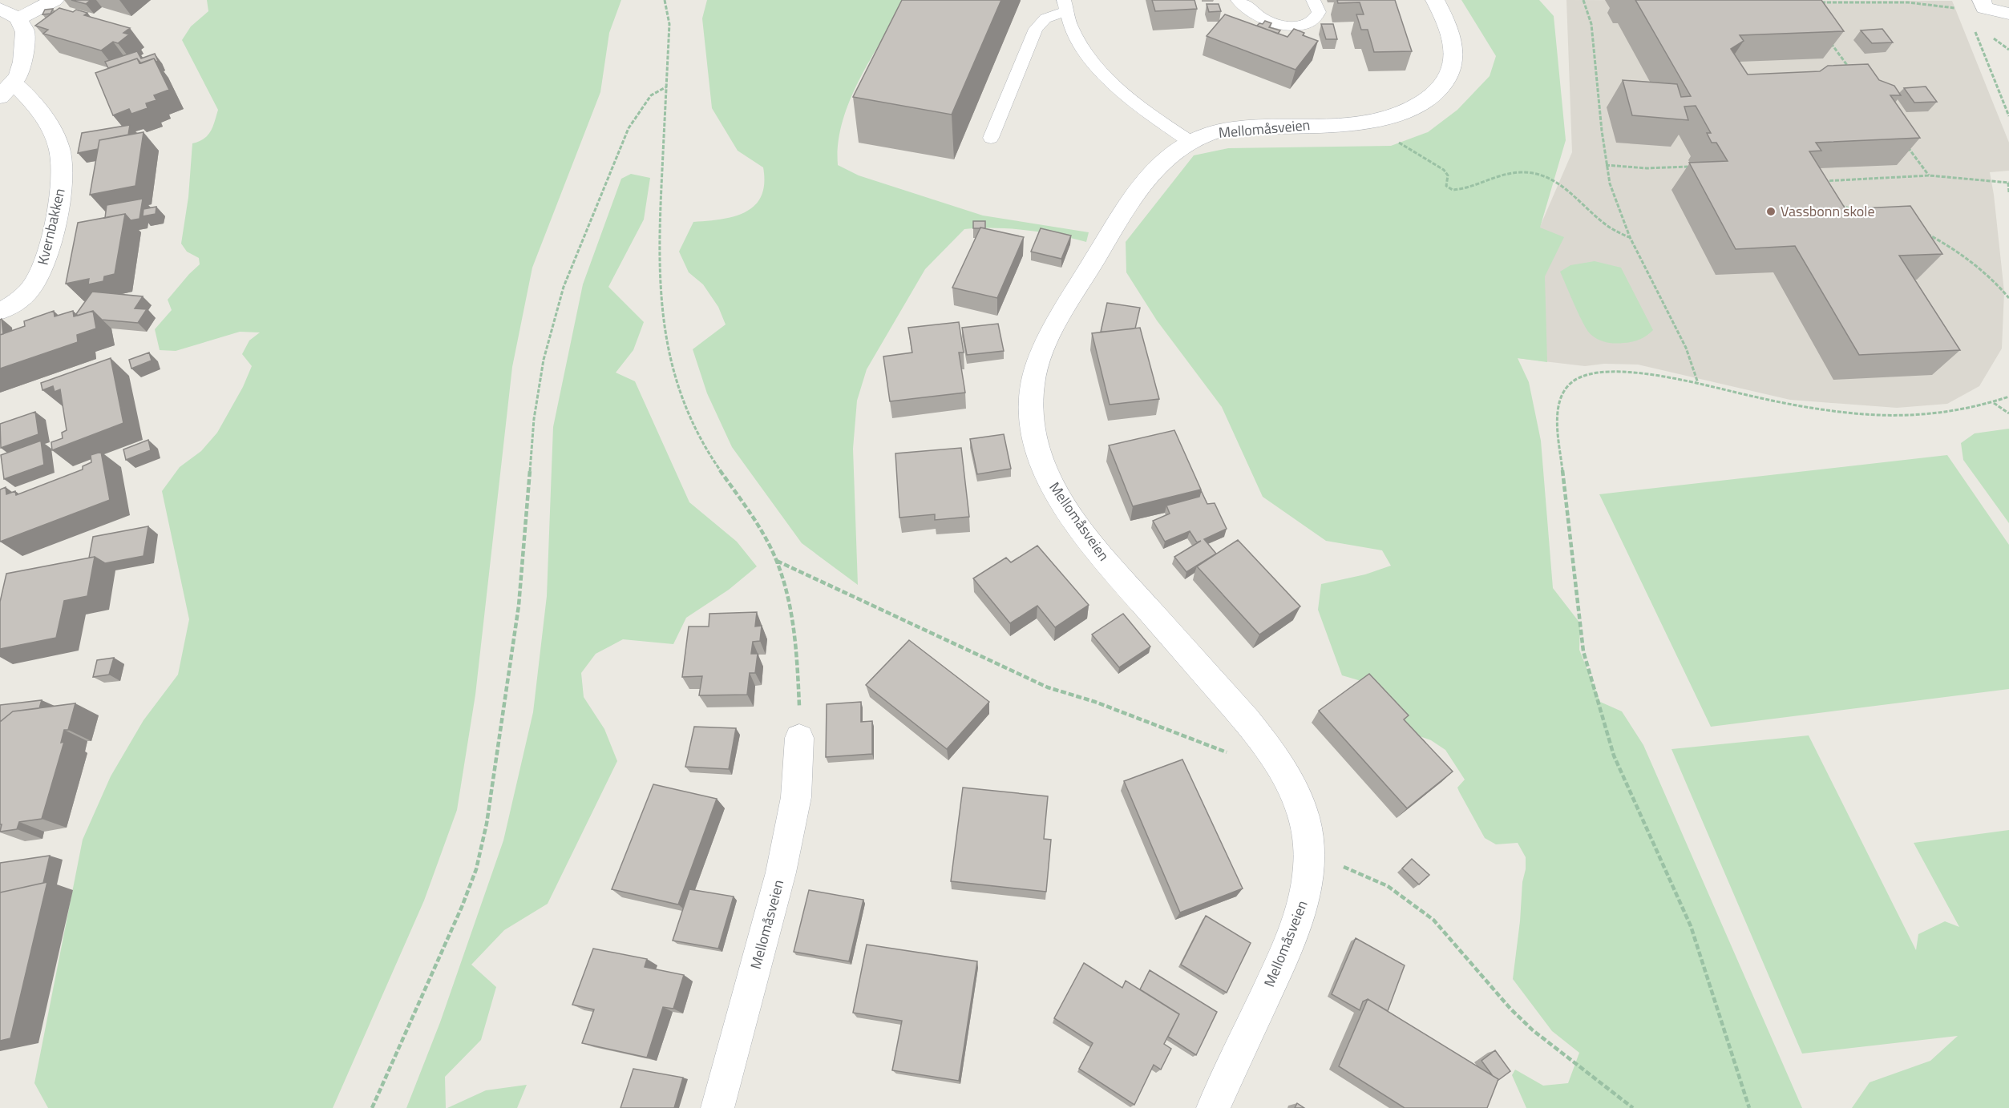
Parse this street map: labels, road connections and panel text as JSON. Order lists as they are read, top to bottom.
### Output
{
  "streets": {
    "street": ["Mellomåsveien", "Kvernbakken"]
  },
  "places": ["Vassbonn skole"]
}
